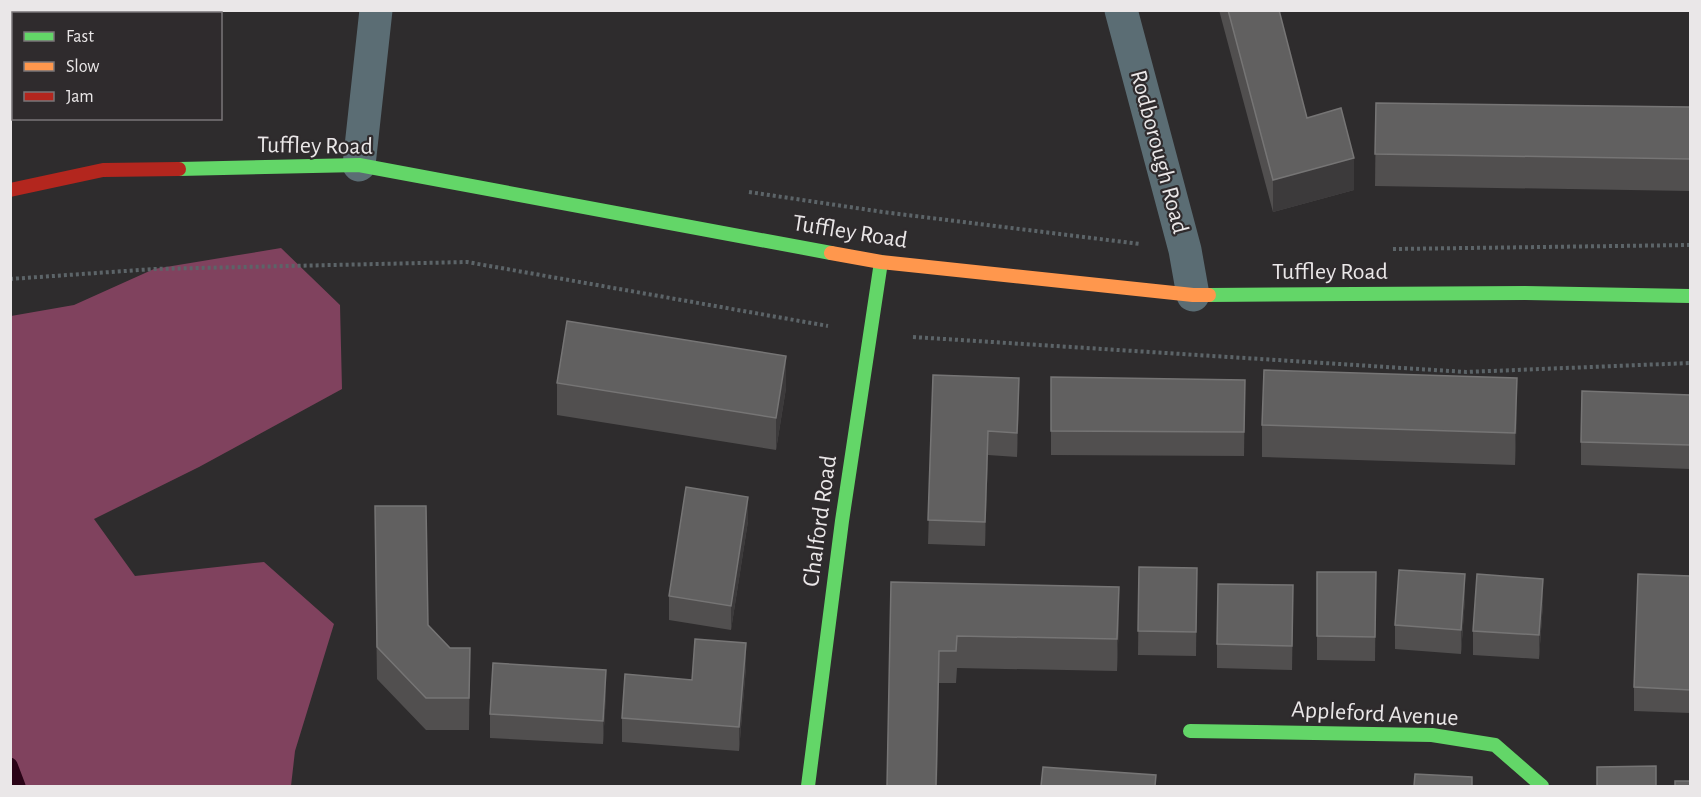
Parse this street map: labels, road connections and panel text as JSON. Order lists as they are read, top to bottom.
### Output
{
  "streets": {
    "street": [
      "Tuffley Road",
      "Rodborough Road",
      "Chalford Road",
      "Appleford Avenue"
    ]
  },
  "crossings": [
    ["Tuffley Road", "Rodborough Road"],
    ["Tuffley Road", "Chalford Road"]
  ],
  "legend": ["Fast", "Slow", "Jam"]
}
